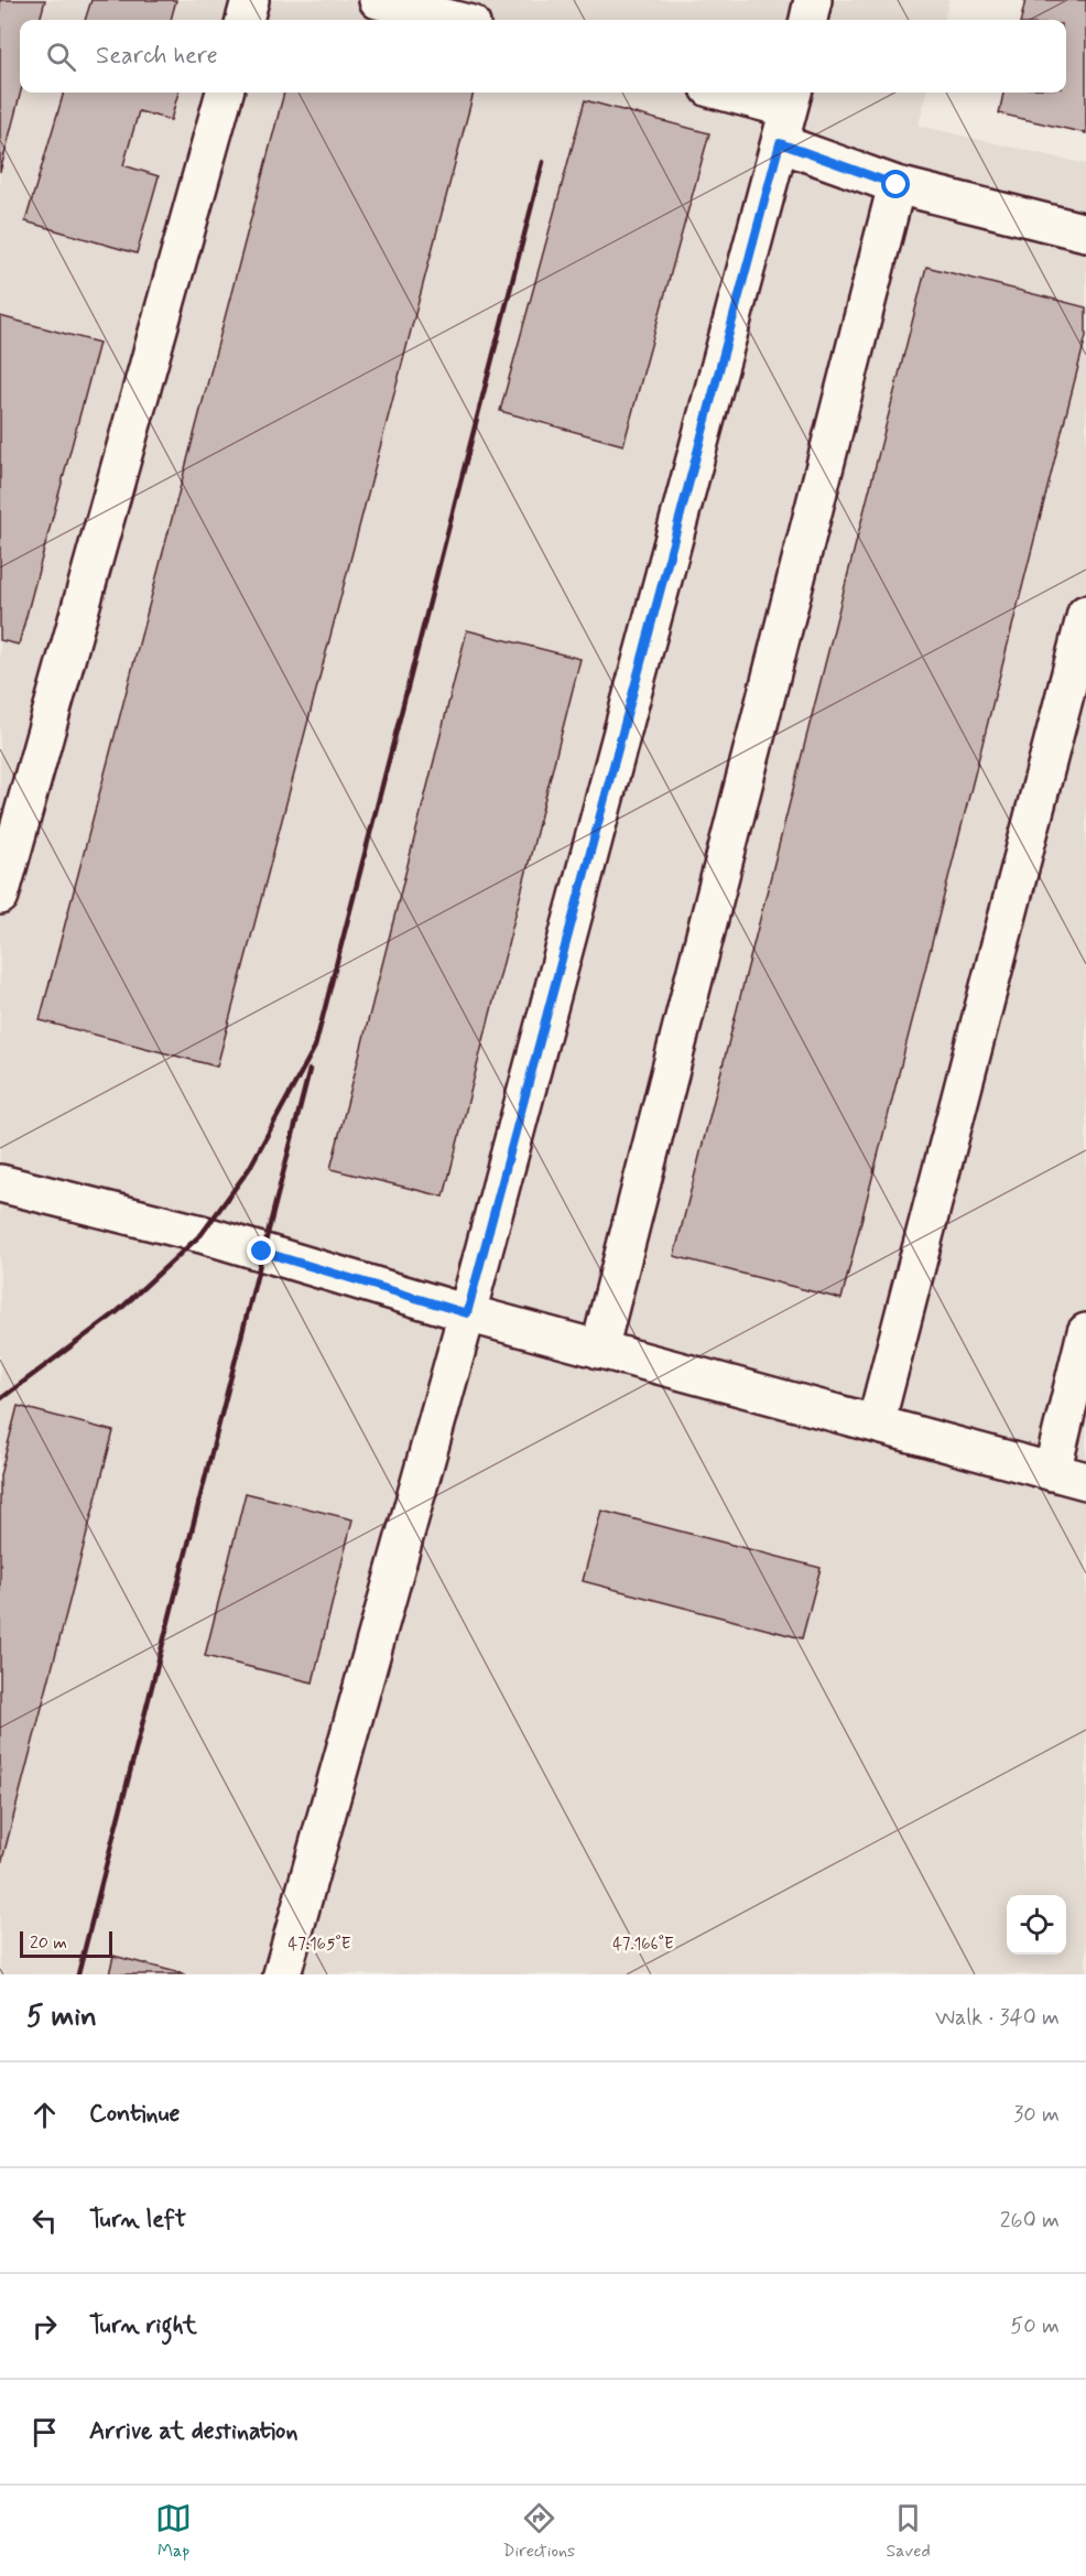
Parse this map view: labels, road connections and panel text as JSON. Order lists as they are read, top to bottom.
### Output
{
  "scale_bar": "20 m",
  "page": {
    "search": "Search here",
    "scale": "20 m",
    "heading": ["5 min", "Walk · 340 m"],
    "list": [
      ["Continue", "30 m"],
      ["Turn left", "260 m"],
      ["Turn right", "50 m"],
      "Arrive at destination"
    ],
    "nav": ["Map", "Directions", "Saved"]
  },
  "coordinates": ["47.165°E", "47.166°E"]
}
